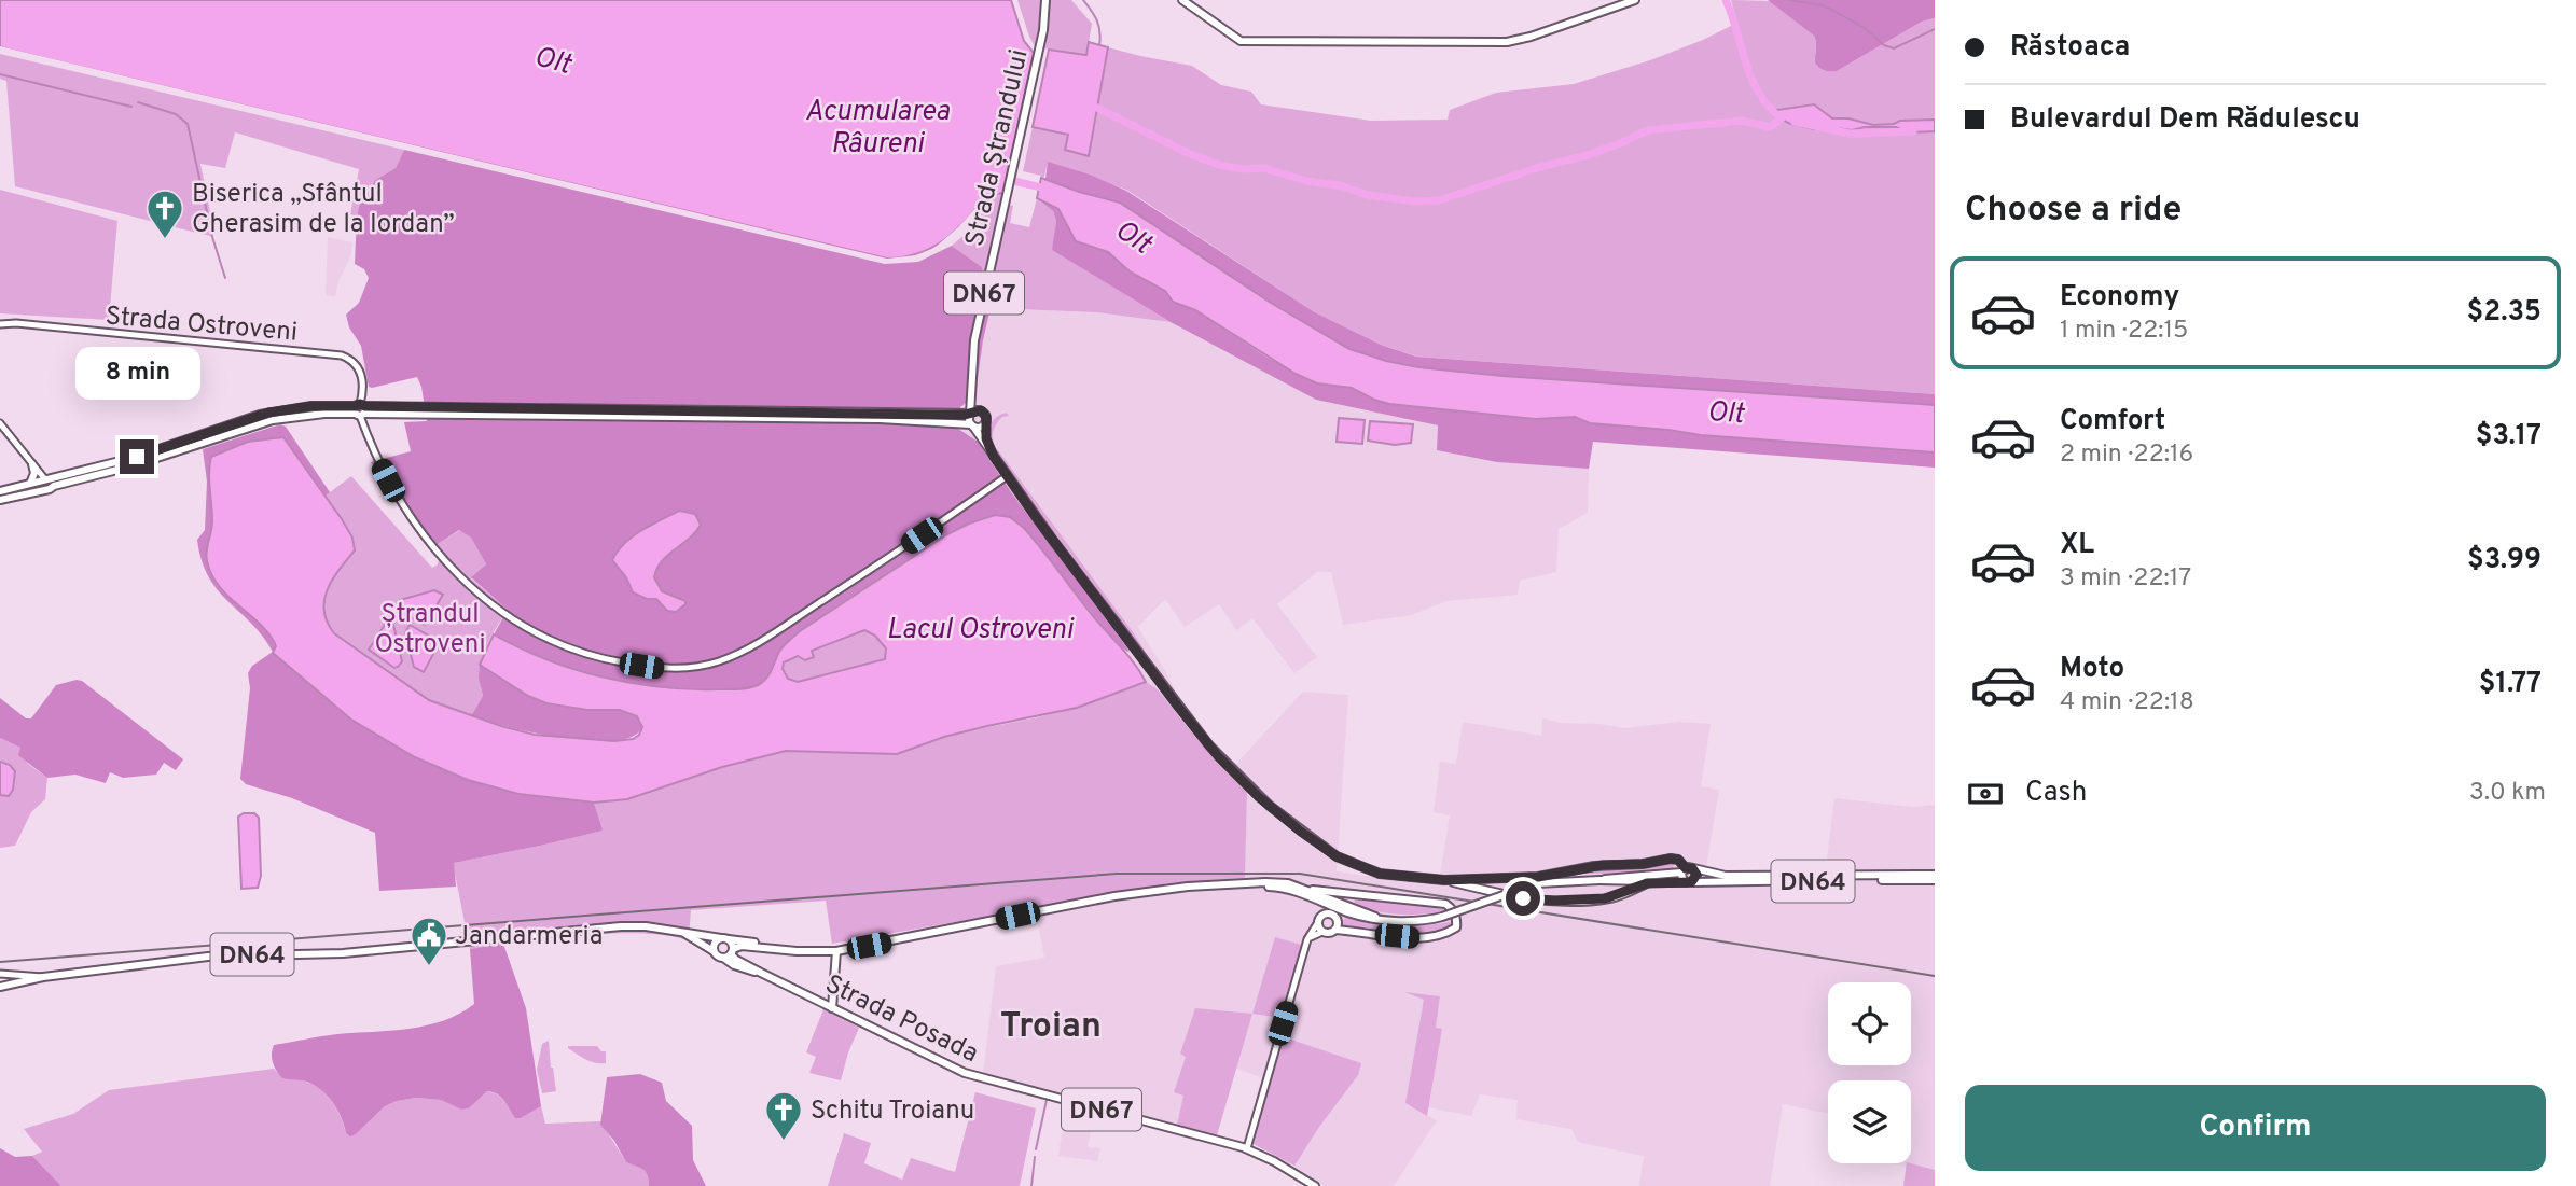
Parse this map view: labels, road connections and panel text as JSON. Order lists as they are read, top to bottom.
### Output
{
  "streets": {
    "main road": [
      "Strada Ștrandului",
      "DN67",
      "DN64",
      "Strada Posada"
    ],
    "street": ["Strada Ostroveni"]
  },
  "crossings": [
    ["Strada Ștrandului", "DN67"],
    ["Strada Ștrandului", "DN64"],
    ["DN67", "DN64"],
    ["DN64", "Strada Posada"]
  ],
  "districts": ["Troian"],
  "water": ["Olt", "Acumularea Râureni", "Lacul Ostroveni"],
  "parks": ["Ștrandul Ostroveni"],
  "places": {
    "church": ["Biserica „Sfântul Gherasim de la Iordan”", "Schitu Troianu"],
    "public building": ["Jandarmeria"]
  },
  "page": {
    "banner": ["Răstoaca", "Bulevardul Dem Rădulescu"],
    "heading": "Choose a ride",
    "list": [
      {
        "name": "Economy",
        "note": "1 min · 22:15",
        "value": "$2.35"
      },
      {
        "name": "Comfort",
        "note": "2 min · 22:16",
        "value": "$3.17"
      },
      {
        "name": "XL",
        "note": "3 min · 22:17",
        "value": "$3.99"
      },
      {
        "name": "Moto",
        "note": "4 min · 22:18",
        "value": "$1.77"
      }
    ],
    "bubble": "8 min",
    "pay": ["Cash", "3.0 km"],
    "buttons": "Confirm"
  }
}
